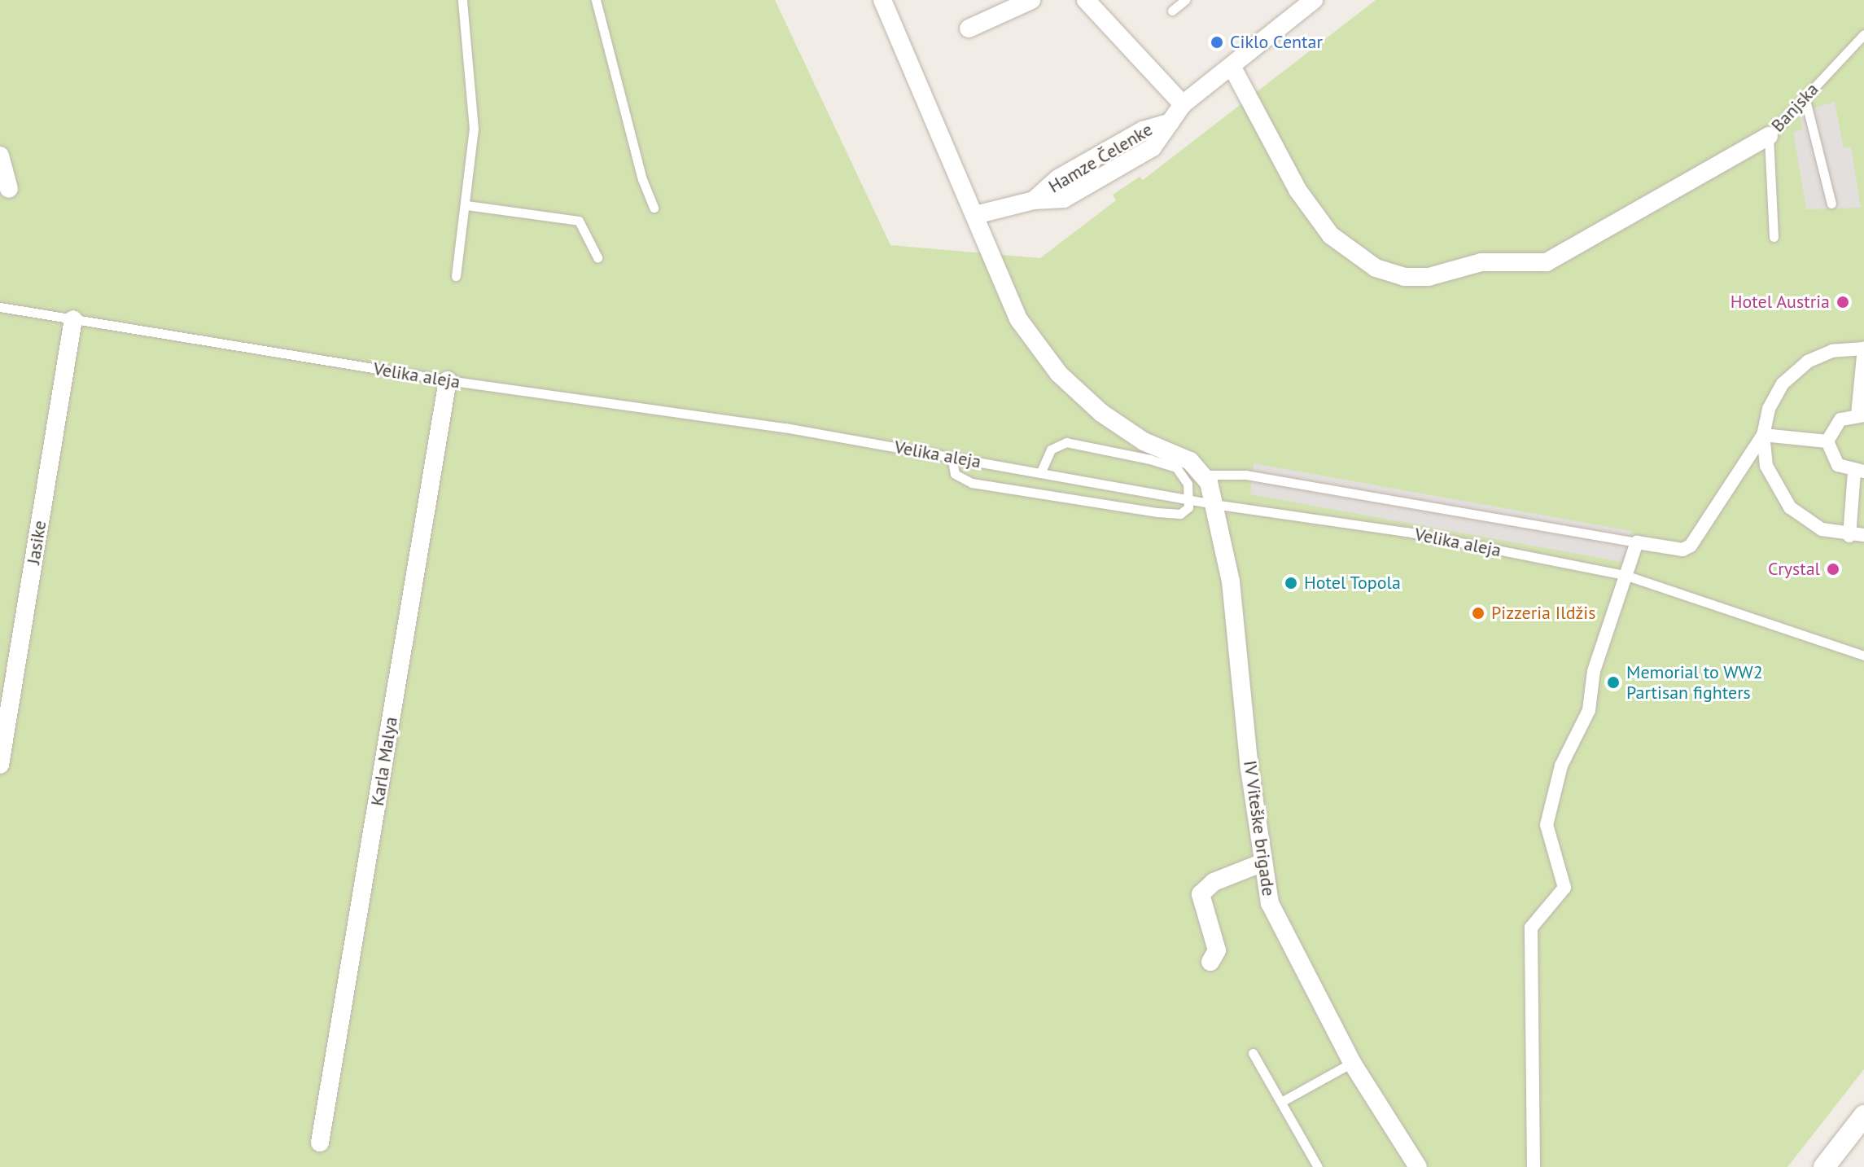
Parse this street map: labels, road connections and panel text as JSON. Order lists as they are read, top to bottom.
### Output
{
  "streets": {
    "street": [
      "Hamze Čelenke",
      "Jasike",
      "Karla Malya",
      "IV Viteške brigade"
    ],
    "lane": ["Banjska", "Velika aleja"]
  },
  "crossings": [
    ["Hamze Čelenke", "IV Viteške brigade"],
    ["Velika aleja", "Jasike"],
    ["Velika aleja", "Karla Malya"],
    ["Velika aleja", "IV Viteške brigade"]
  ],
  "places": [
    "Ciklo Centar",
    "Hotel Austria",
    "Crystal",
    "Hotel Topola",
    "Pizzeria Ildžis",
    "Memorial to WW2 Partisan fighters"
  ]
}
